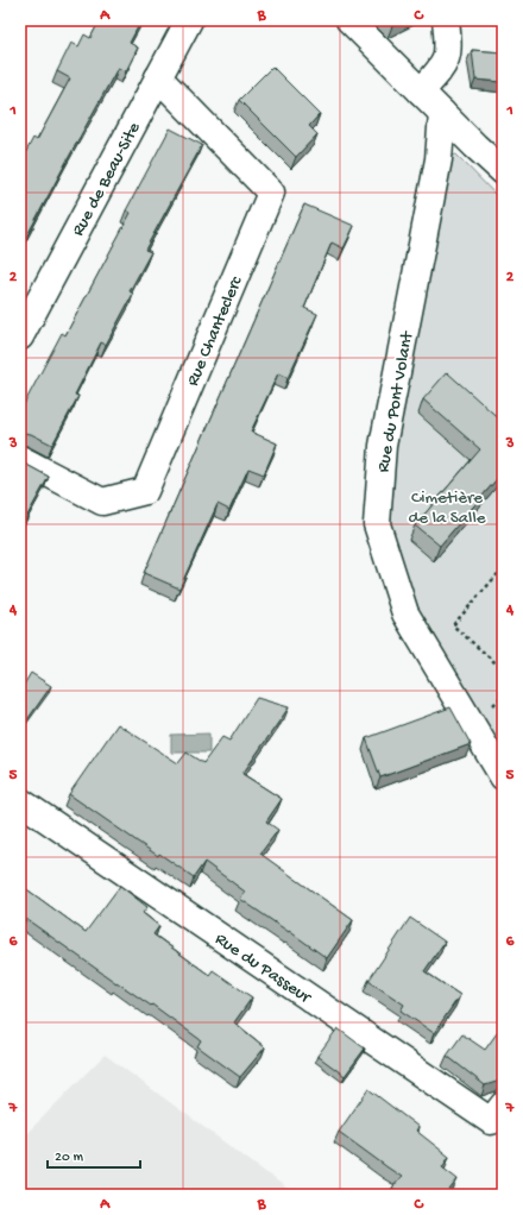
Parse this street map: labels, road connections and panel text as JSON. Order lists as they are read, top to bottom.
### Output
{
  "streets": {
    "street": [
      "Rue de Beau-Site",
      "Rue Chanteclerc",
      "Rue du Pont Volant",
      "Rue du Passeur"
    ]
  },
  "crossings": [
    ["Rue de Beau-Site", "Rue Chanteclerc"]
  ],
  "parks": ["Cimetière de la Salle"],
  "scale_bar": "20 m",
  "grid": {
    "columns": ["A", "B", "C"],
    "rows": [
      "1",
      "2",
      "3",
      "4",
      "5",
      "6",
      "7"
    ]
  }
}
